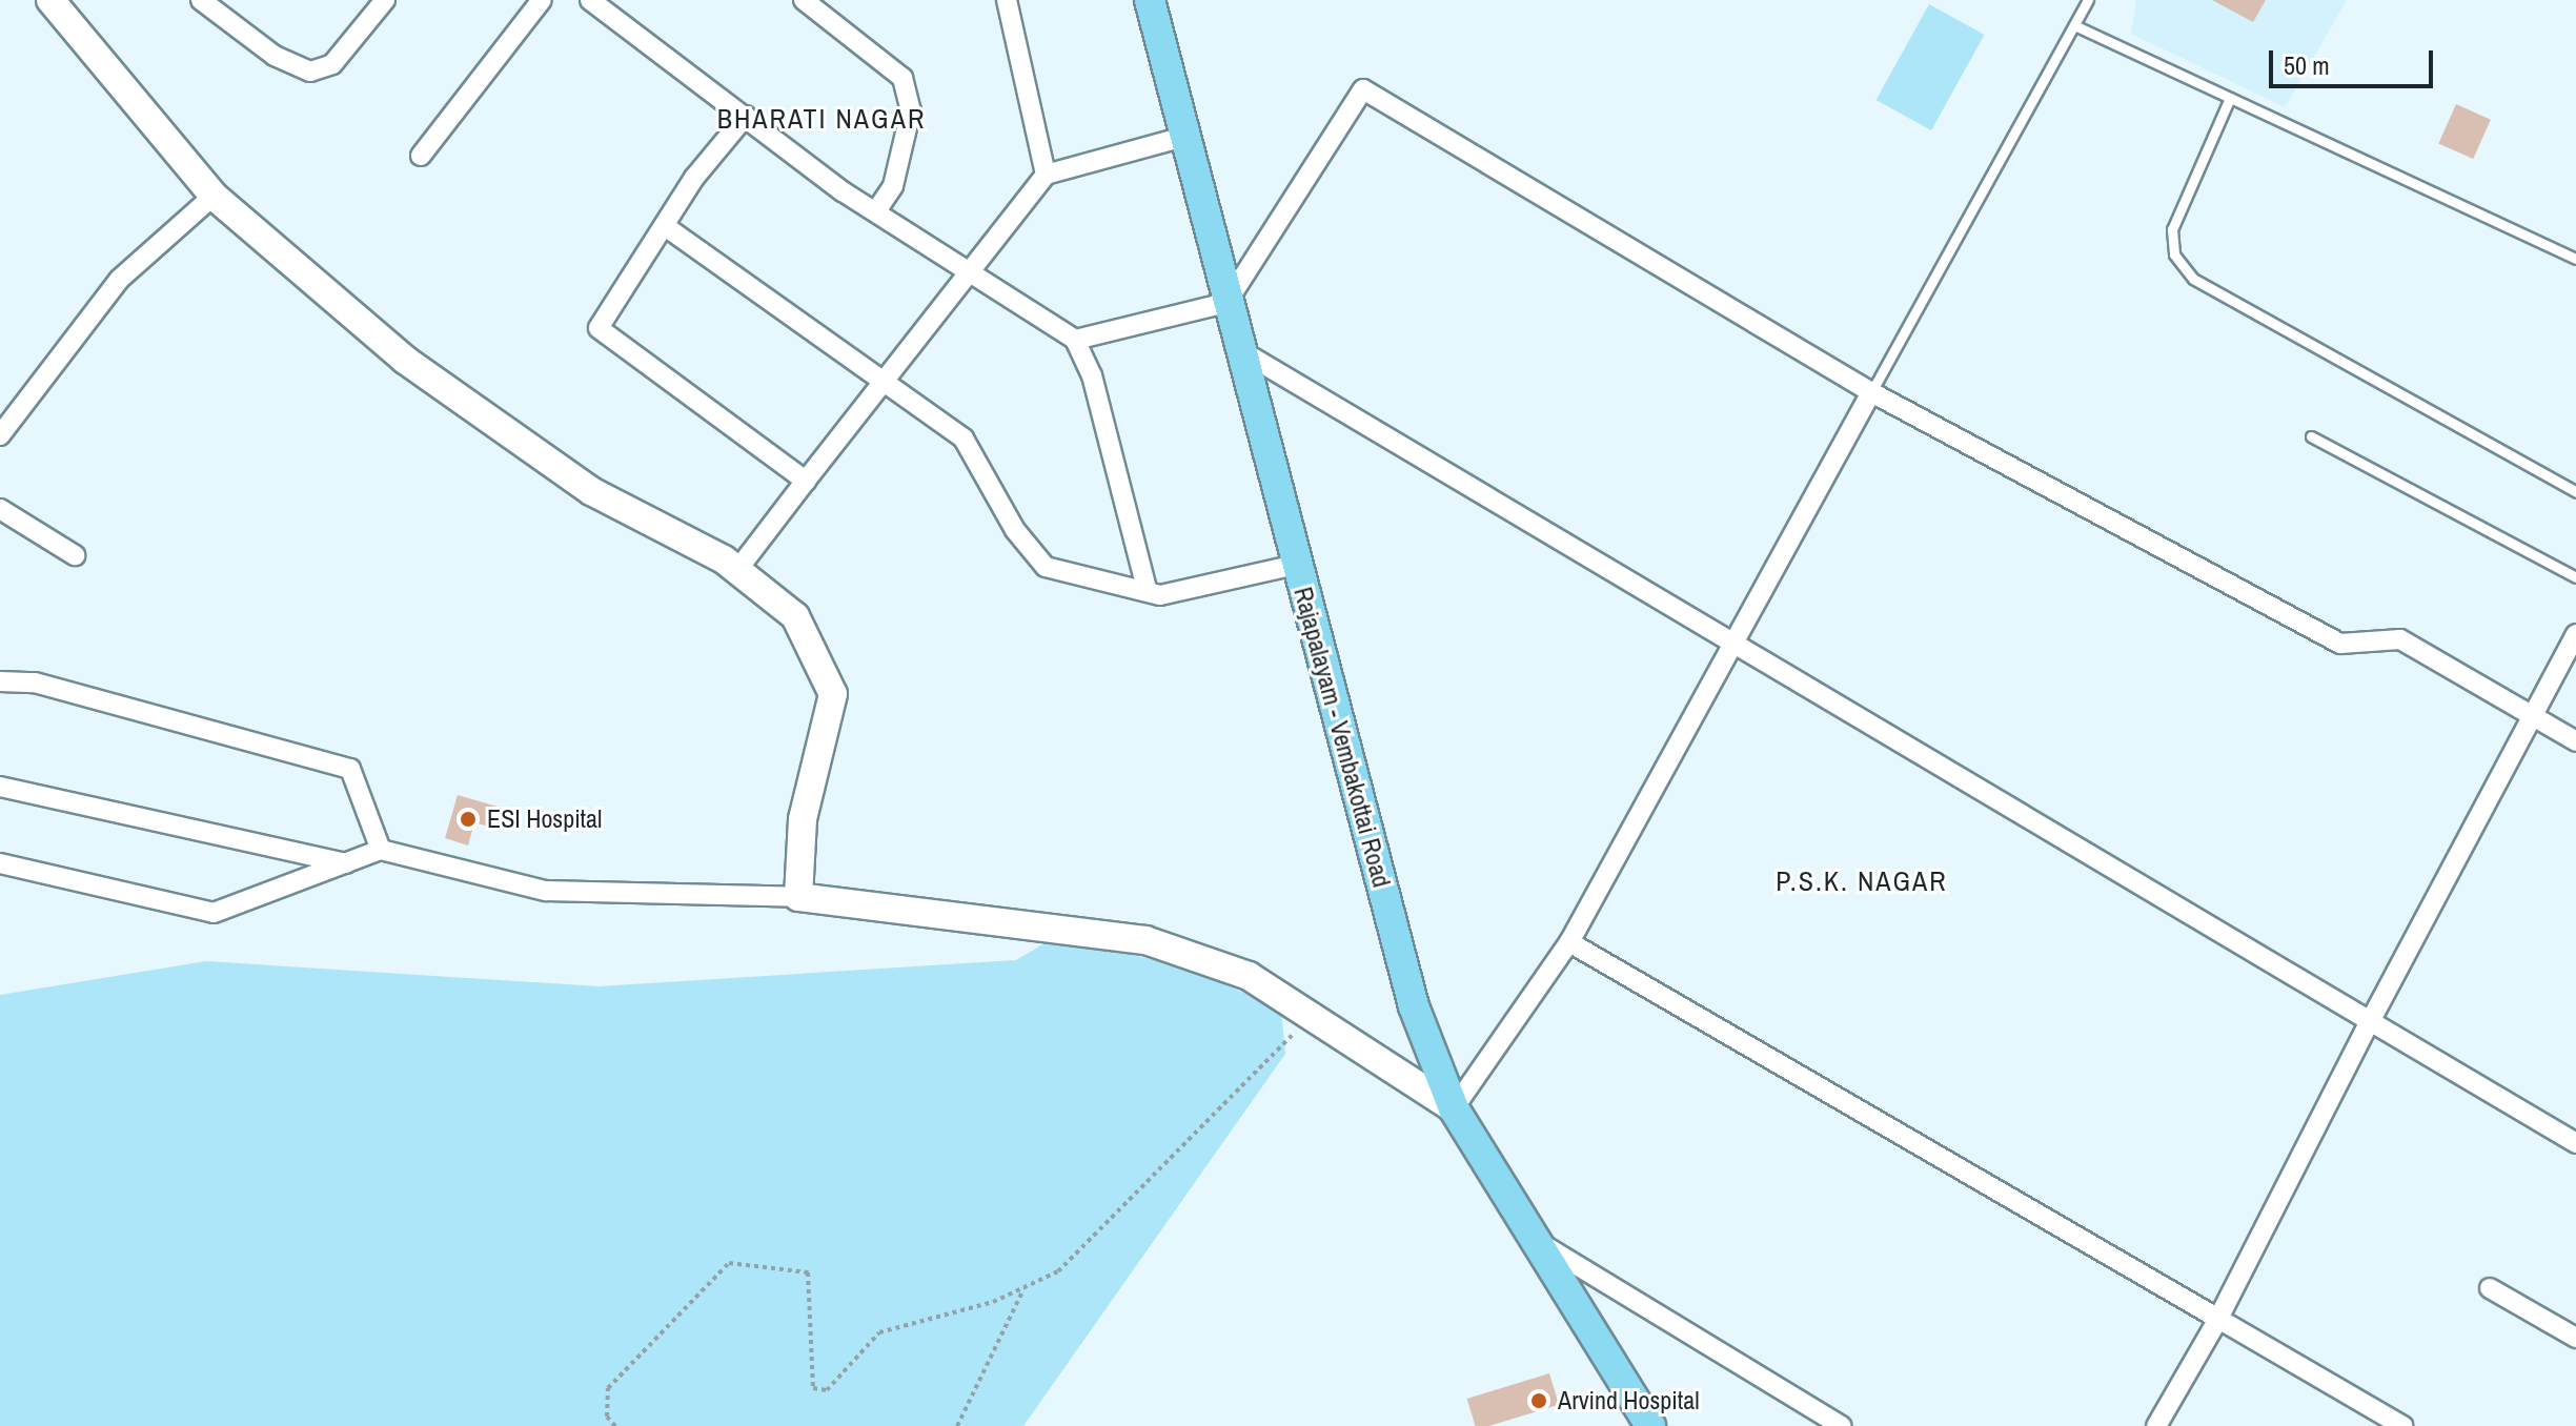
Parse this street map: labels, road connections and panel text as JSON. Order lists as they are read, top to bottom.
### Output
{
  "streets": {
    "main road": ["Rajapalayam - Vembakottai Road"]
  },
  "districts": ["BHARATI NAGAR", "P.S.K. NAGAR"],
  "places": ["ESI Hospital", "Arvind Hospital"],
  "scale_bar": "50 m"
}
